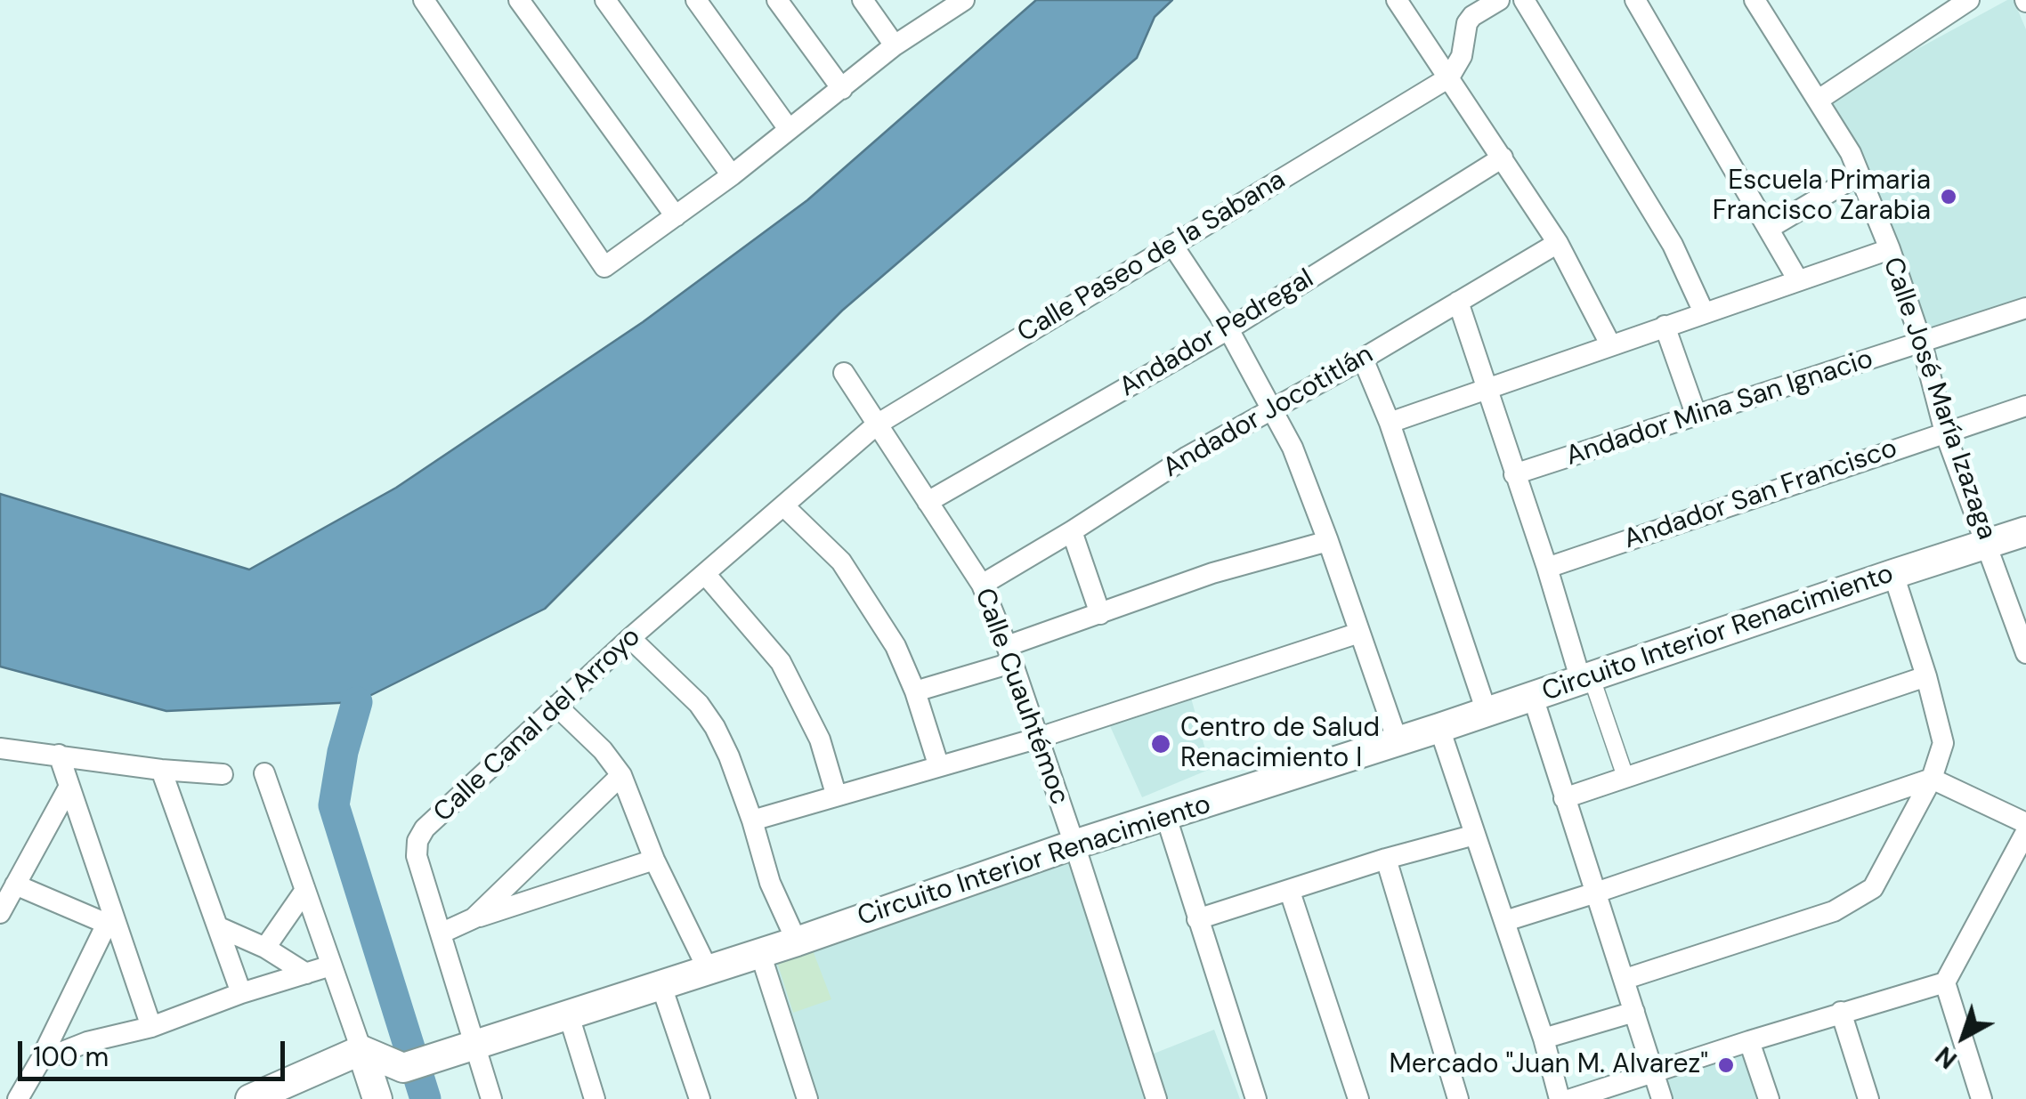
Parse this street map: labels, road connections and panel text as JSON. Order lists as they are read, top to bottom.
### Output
{
  "streets": {
    "main road": ["Circuito Interior Renacimiento"],
    "street": [
      "Calle Paseo de la Sabana",
      "Andador Pedregal",
      "Calle José María Izazaga",
      "Andador Mina San Ignacio",
      "Andador Jocotitlán",
      "Andador San Francisco",
      "Calle Cuauhtémoc",
      "Calle Canal del Arroyo"
    ]
  },
  "crossings": [
    ["Calle Paseo de la Sabana", "Calle Cuauhtémoc"],
    ["Calle Paseo de la Sabana", "Calle Canal del Arroyo"],
    ["Andador Pedregal", "Calle Cuauhtémoc"],
    ["Calle José María Izazaga", "Andador Mina San Ignacio"],
    ["Calle José María Izazaga", "Andador San Francisco"],
    ["Calle José María Izazaga", "Circuito Interior Renacimiento"],
    ["Andador Jocotitlán", "Calle Cuauhtémoc"],
    ["Circuito Interior Renacimiento", "Calle Cuauhtémoc"],
    ["Circuito Interior Renacimiento", "Calle Canal del Arroyo"]
  ],
  "places": ["Escuela Primaria Francisco Zarabia", "Centro de Salud Renacimiento I", "Mercado \"Juan M. Alvarez\""],
  "scale_bar": "100 m",
  "north": "bottom left"
}
